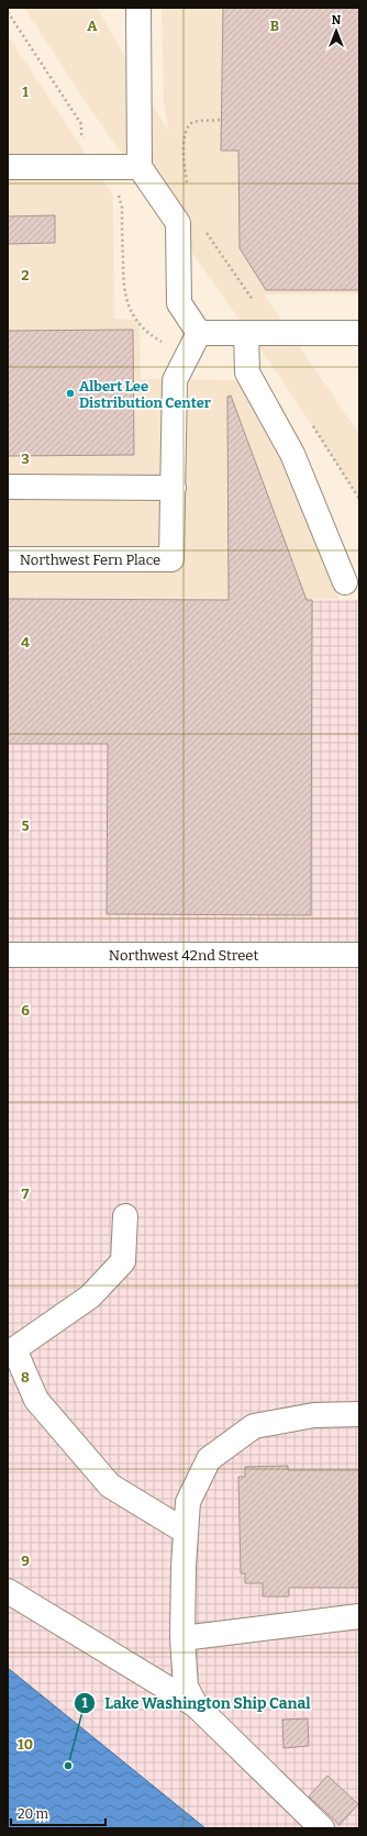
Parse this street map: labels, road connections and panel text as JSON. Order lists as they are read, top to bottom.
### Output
{
  "streets": {
    "street": ["Northwest Fern Place", "Northwest 42nd Street"]
  },
  "places": ["Albert Lee Distribution Center", "Lake Washington Ship Canal"],
  "scale_bar": "20 m",
  "north": "top",
  "grid": {
    "columns": ["A", "B"],
    "rows": [
      "1",
      "2",
      "3",
      "4",
      "5",
      "6",
      "7",
      "8",
      "9",
      "10"
    ]
  }
}
